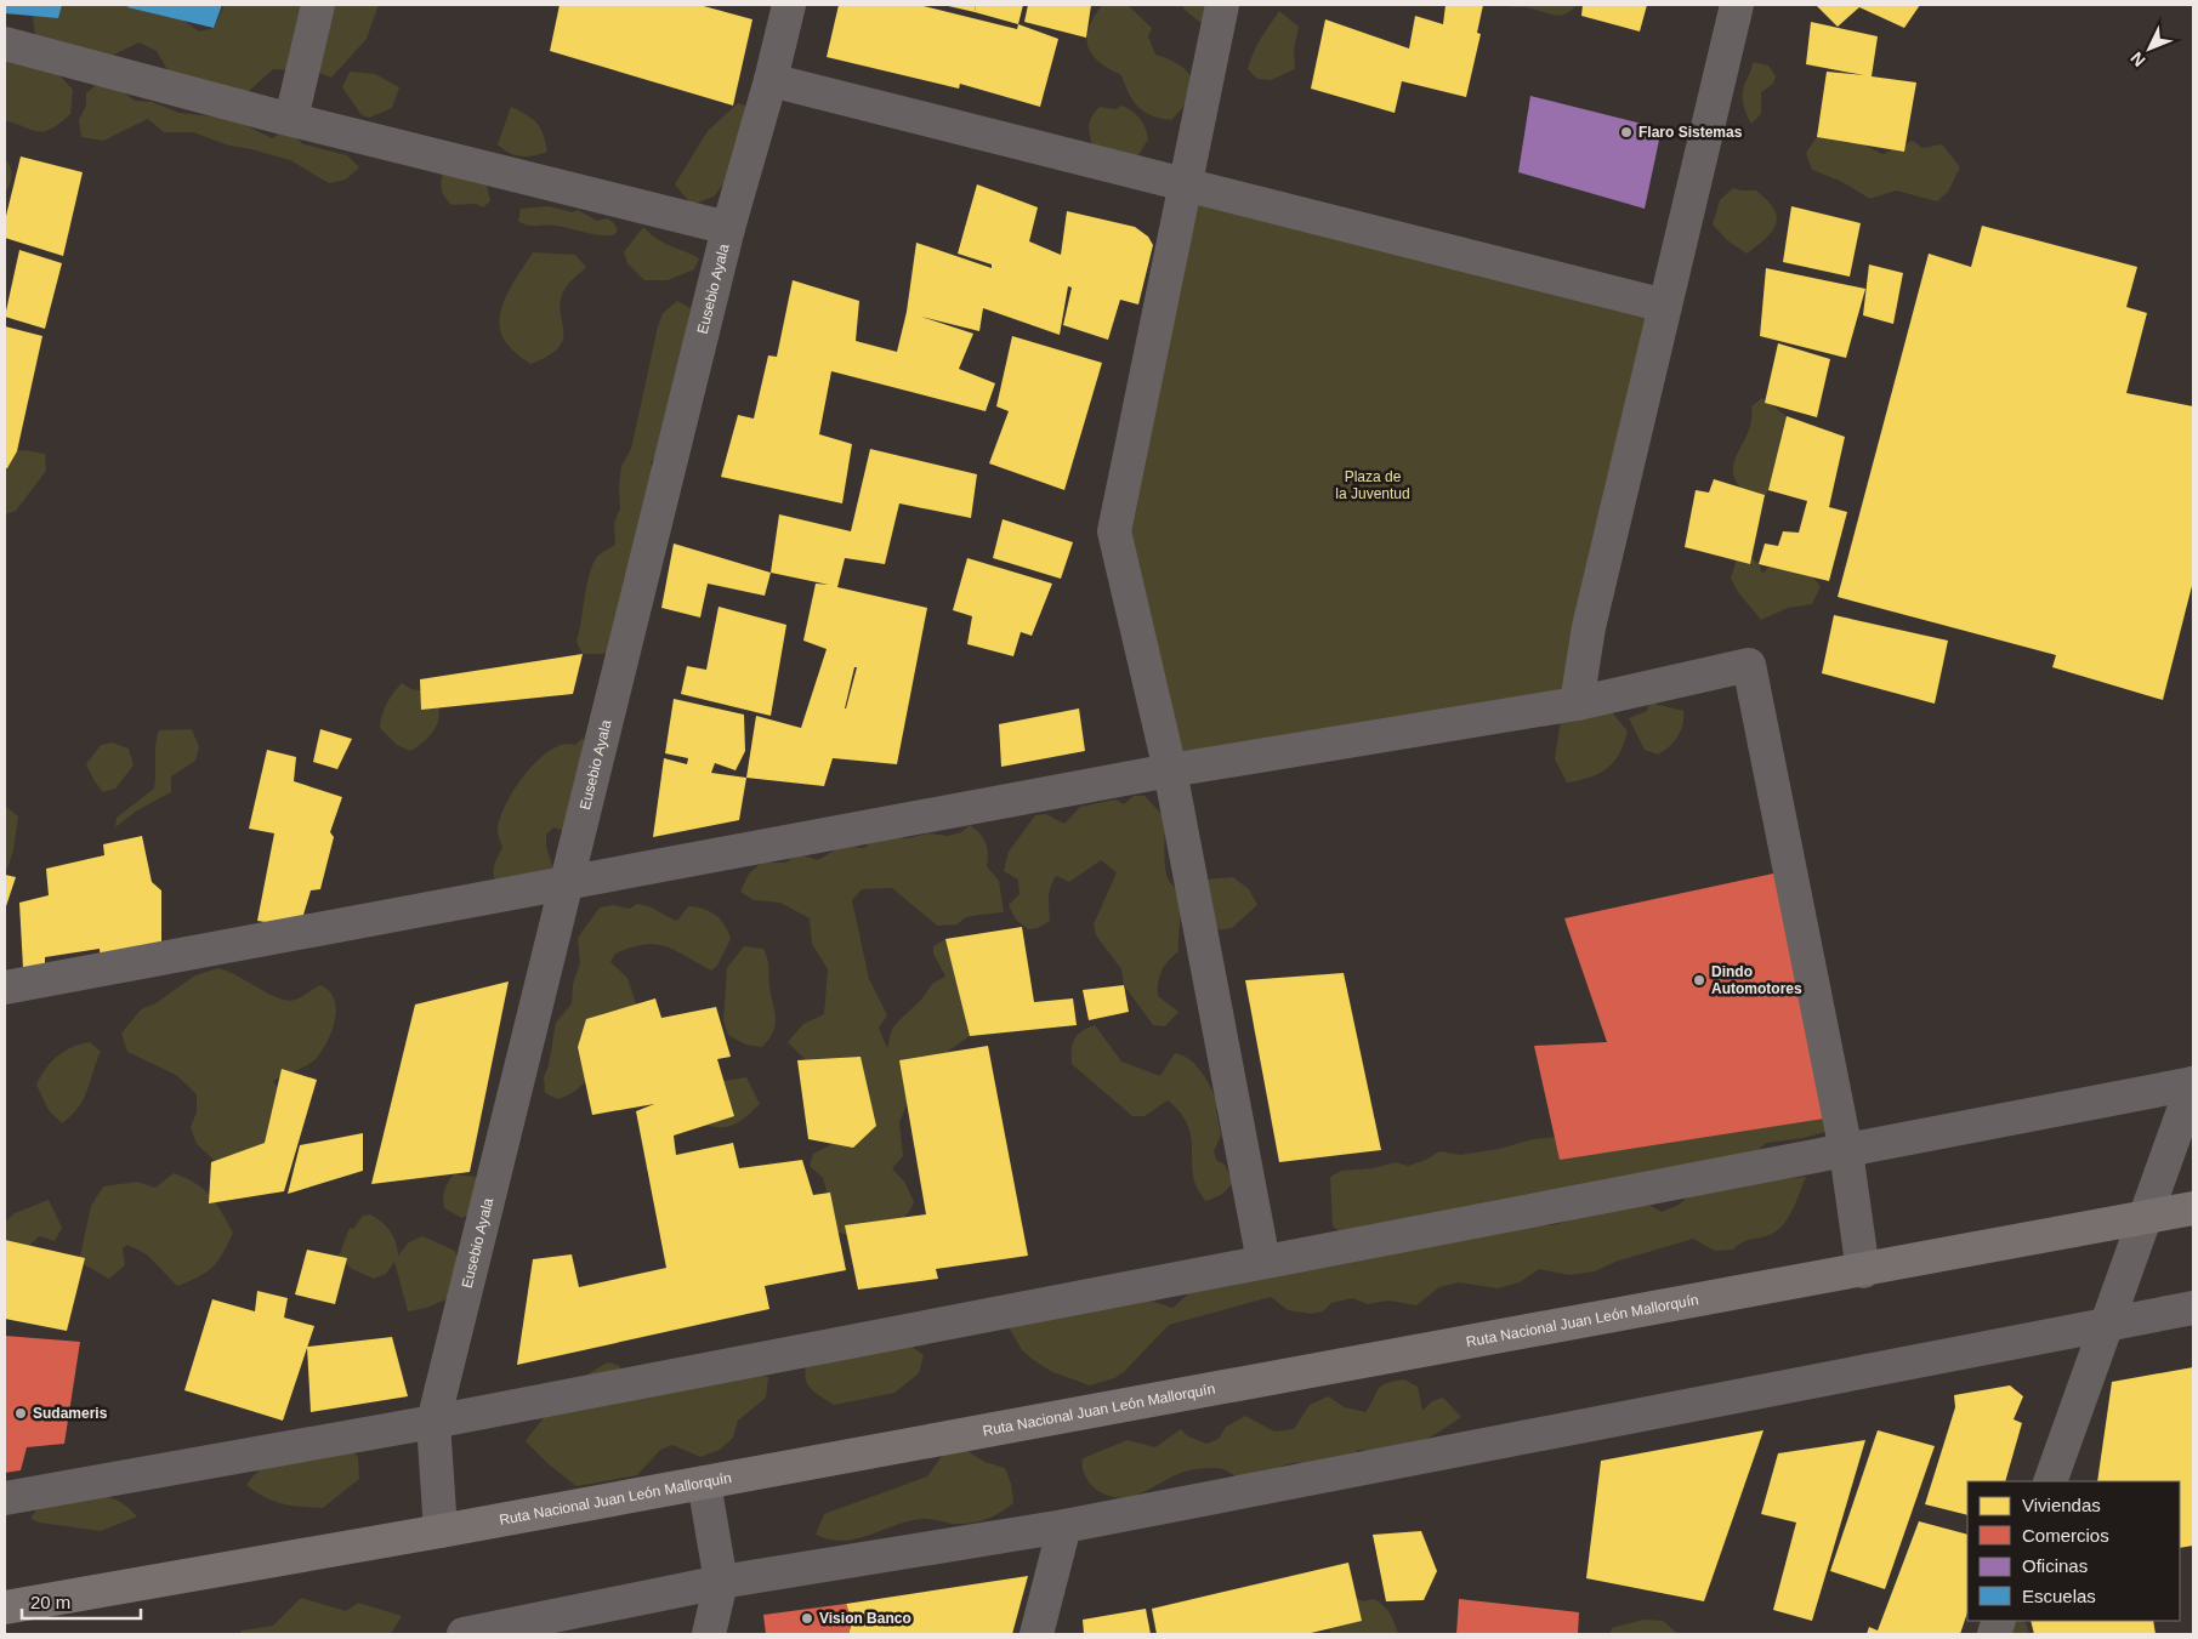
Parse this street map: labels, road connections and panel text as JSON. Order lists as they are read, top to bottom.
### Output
{
  "streets": {
    "highway": ["Ruta Nacional Juan León Mallorquín"],
    "street": ["Eusebio Ayala"]
  },
  "crossings": [
    ["Eusebio Ayala", "Ruta Nacional Juan León Mallorquín"]
  ],
  "parks": ["Plaza de la Juventud"],
  "places": [
    "Flaro Sistemas",
    "Dindo Automotores",
    "Sudameris",
    "Vision Banco"
  ],
  "legend": [
    "Viviendas",
    "Comercios",
    "Oficinas",
    "Escuelas"
  ],
  "scale_bar": "20 m",
  "north": "bottom left"
}
